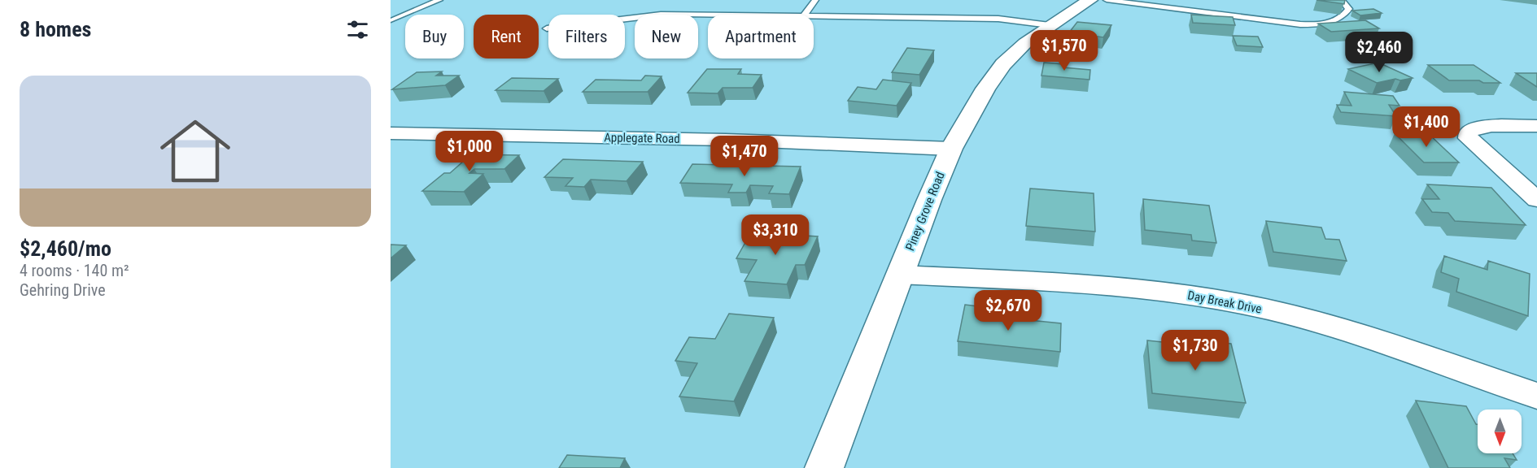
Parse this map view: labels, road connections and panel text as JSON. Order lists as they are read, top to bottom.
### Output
{
  "streets": {
    "main road": ["Piney Grove Road"],
    "street": ["Applegate Road", "Day Break Drive"]
  },
  "crossings": [
    ["Applegate Road", "Piney Grove Road"],
    ["Piney Grove Road", "Day Break Drive"]
  ],
  "north": "bottom",
  "page": {
    "heading": "8 homes",
    "chip": [
      "Buy",
      "Rent",
      "Filters",
      "New",
      "Apartment"
    ],
    "price": [
      "$1,570",
      "$2,460",
      "$1,400",
      "$1,000",
      "$1,470",
      "$3,310",
      "$2,670",
      "$1,730"
    ],
    "list": [
      {
        "name": "$2,460/mo",
        "note": "4 rooms · 140 m² · Gehring Drive"
      }
    ]
  }
}
